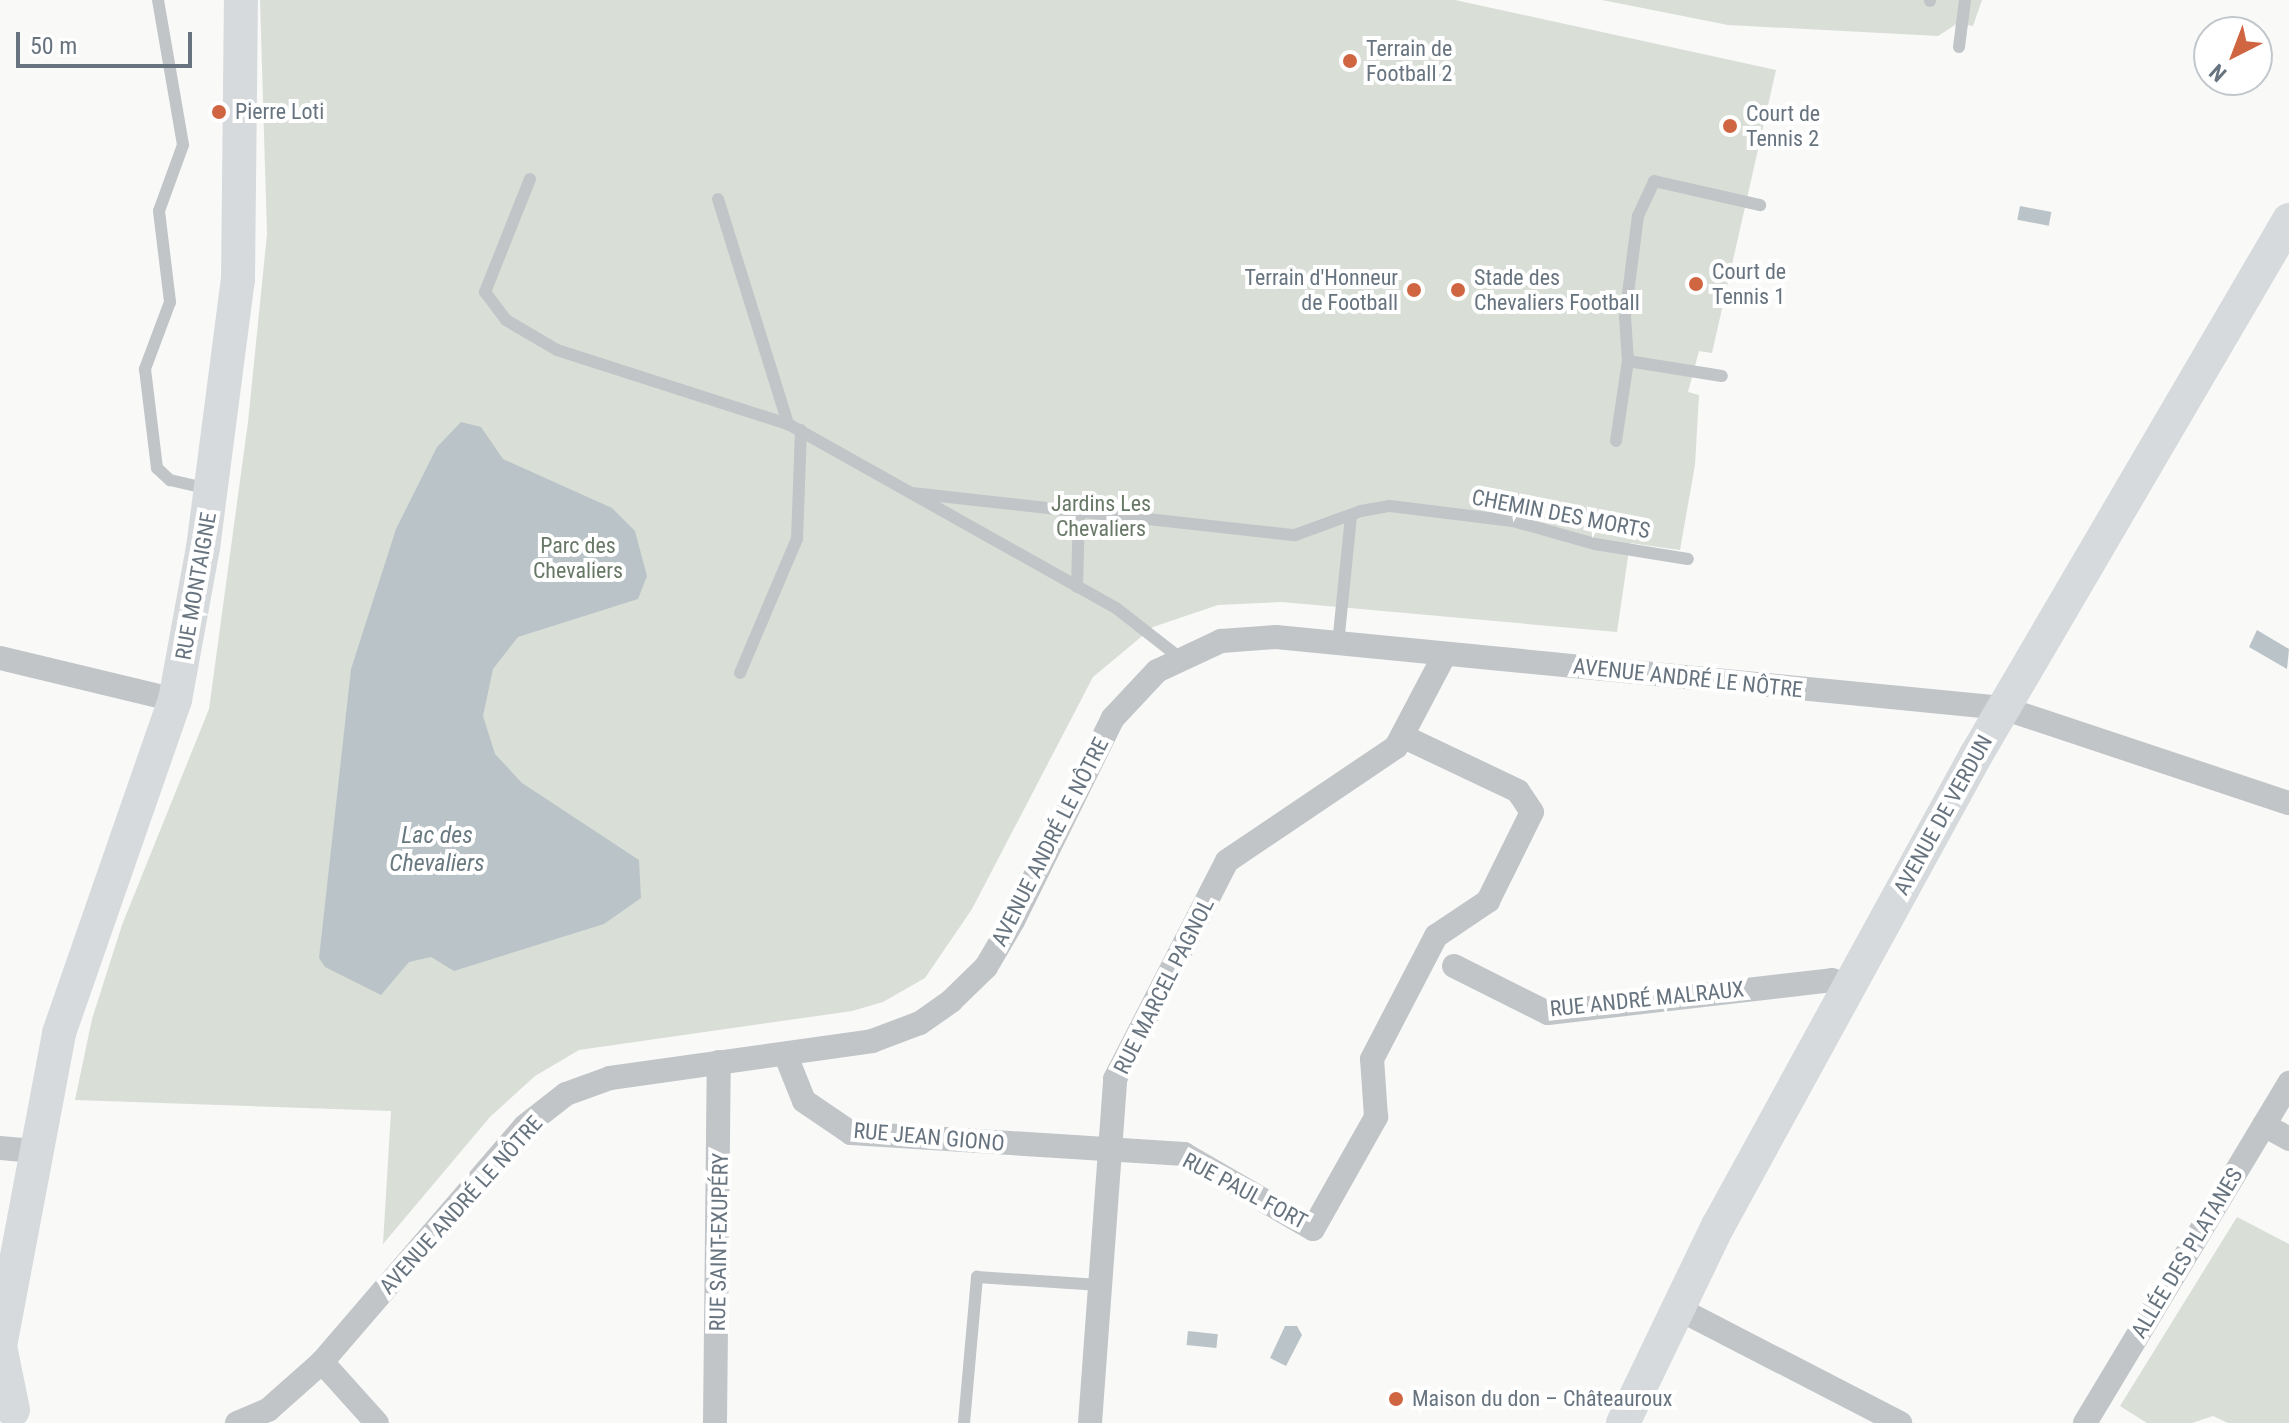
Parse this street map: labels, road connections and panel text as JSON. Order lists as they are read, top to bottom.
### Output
{
  "streets": {
    "street": [
      "RUE MONTAIGNE",
      "AVENUE ANDRÉ LE NÔTRE",
      "AVENUE DE VERDUN",
      "RUE MARCEL PAGNOL",
      "RUE ANDRÉ MALRAUX",
      "RUE JEAN GIONO",
      "RUE PAUL FORT",
      "RUE SAINT-EXUPÉRY",
      "ALLÉE DES PLATANES"
    ],
    "lane": ["CHEMIN DES MORTS"]
  },
  "crossings": [
    ["AVENUE ANDRÉ LE NÔTRE", "AVENUE DE VERDUN"],
    ["AVENUE ANDRÉ LE NÔTRE", "RUE MARCEL PAGNOL"],
    ["AVENUE ANDRÉ LE NÔTRE", "RUE JEAN GIONO"],
    ["AVENUE ANDRÉ LE NÔTRE", "RUE SAINT-EXUPÉRY"],
    ["AVENUE DE VERDUN", "RUE ANDRÉ MALRAUX"],
    ["RUE MARCEL PAGNOL", "RUE JEAN GIONO"],
    ["RUE MARCEL PAGNOL", "RUE PAUL FORT"],
    ["RUE JEAN GIONO", "RUE PAUL FORT"]
  ],
  "water": ["Lac des Chevaliers"],
  "parks": ["Jardins Les Chevaliers", "Parc des Chevaliers"],
  "places": [
    "Terrain de Football 2",
    "Pierre Loti",
    "Court de Tennis 2",
    "Court de Tennis 1",
    "Terrain d'Honneur de Football",
    "Stade des Chevaliers Football",
    "Maison du don – Châteauroux"
  ],
  "scale_bar": "50 m",
  "north": "bottom left"
}
